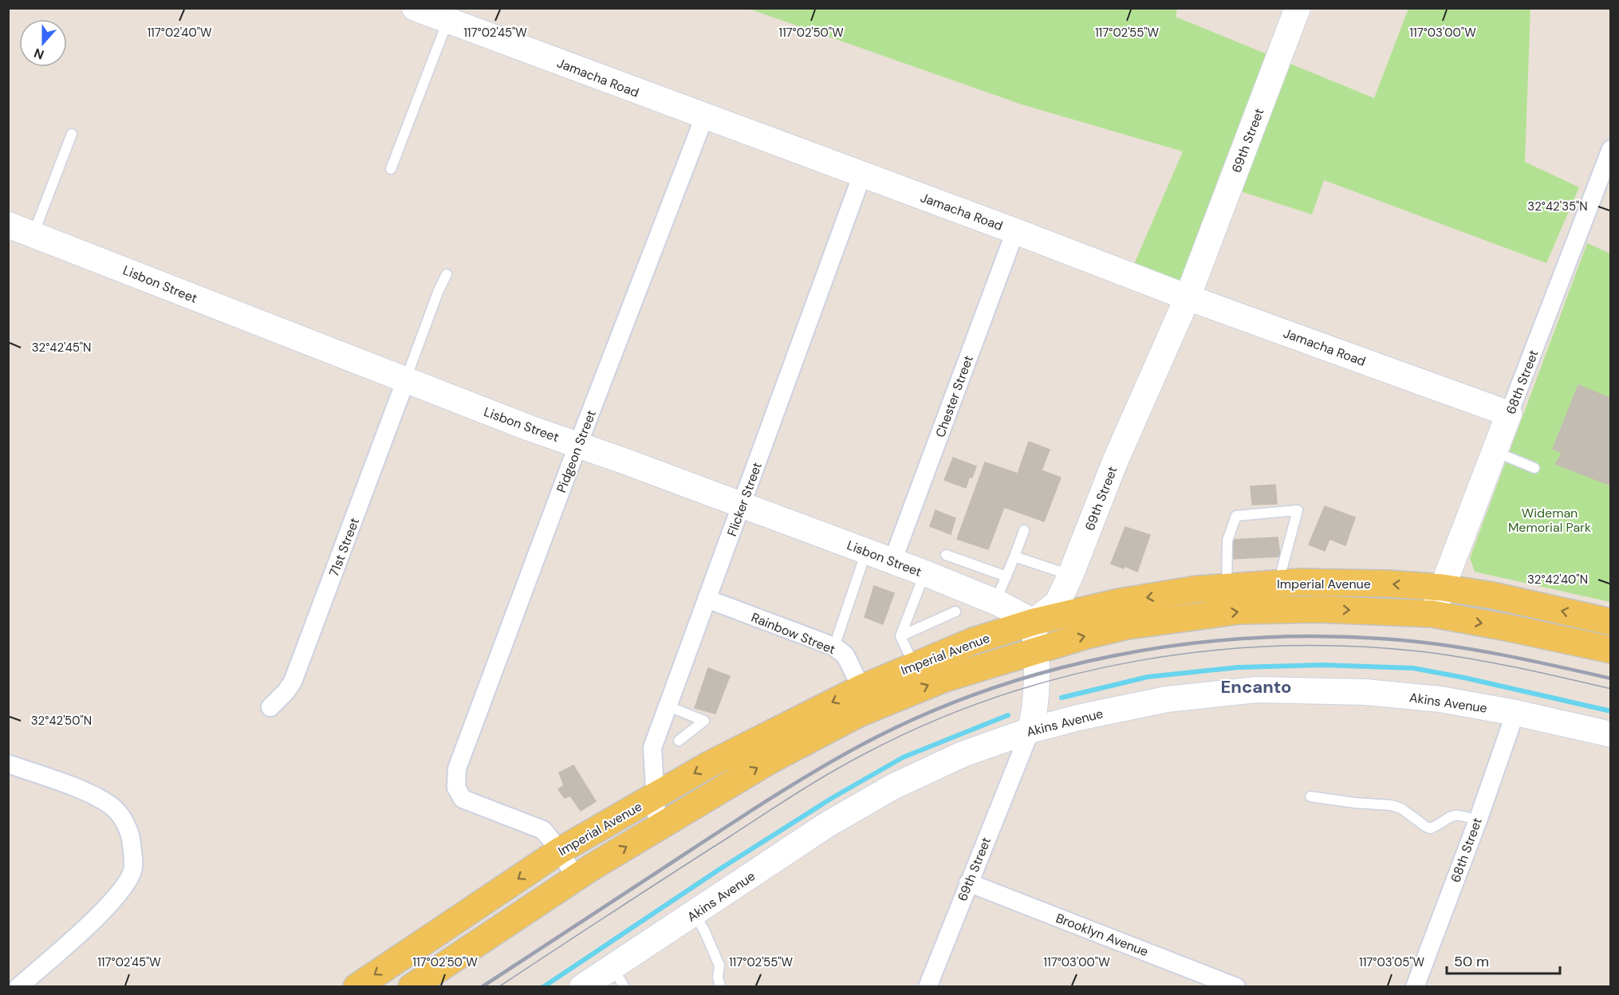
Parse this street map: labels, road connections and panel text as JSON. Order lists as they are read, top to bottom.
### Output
{
  "streets": {
    "main road": ["Imperial Avenue"],
    "street": [
      "Jamacha Road",
      "69th Street",
      "Lisbon Street",
      "68th Street",
      "Chester Street",
      "Pidgeon Street",
      "Flicker Street",
      "71st Street",
      "Rainbow Street",
      "Akins Avenue",
      "Brooklyn Avenue"
    ]
  },
  "crossings": [
    ["Jamacha Road", "69th Street"],
    ["Jamacha Road", "68th Street"],
    ["Jamacha Road", "Chester Street"],
    ["Jamacha Road", "Pidgeon Street"],
    ["Jamacha Road", "Flicker Street"],
    ["69th Street", "Lisbon Street"],
    ["69th Street", "Imperial Avenue"],
    ["69th Street", "Akins Avenue"],
    ["69th Street", "Brooklyn Avenue"],
    ["Lisbon Street", "Chester Street"],
    ["Lisbon Street", "Pidgeon Street"],
    ["Lisbon Street", "Flicker Street"],
    ["Lisbon Street", "71st Street"],
    ["Lisbon Street", "Imperial Avenue"],
    ["68th Street", "Imperial Avenue"],
    ["68th Street", "Akins Avenue"],
    ["Pidgeon Street", "Imperial Avenue"],
    ["Flicker Street", "Imperial Avenue"],
    ["Flicker Street", "Rainbow Street"],
    ["Imperial Avenue", "Rainbow Street"]
  ],
  "districts": ["Encanto"],
  "parks": ["Wideman Memorial Park"],
  "scale_bar": "50 m",
  "north": "bottom",
  "coordinates": [
    "117°02'40\"W",
    "117°02'50\"W",
    "117°03'00\"W",
    "117°02'45\"W",
    "117°02'55\"W",
    "32°42'35\"N",
    "32°42'45\"N",
    "32°42'40\"N",
    "32°42'50\"N",
    "117°03'05\"W"
  ]
}
